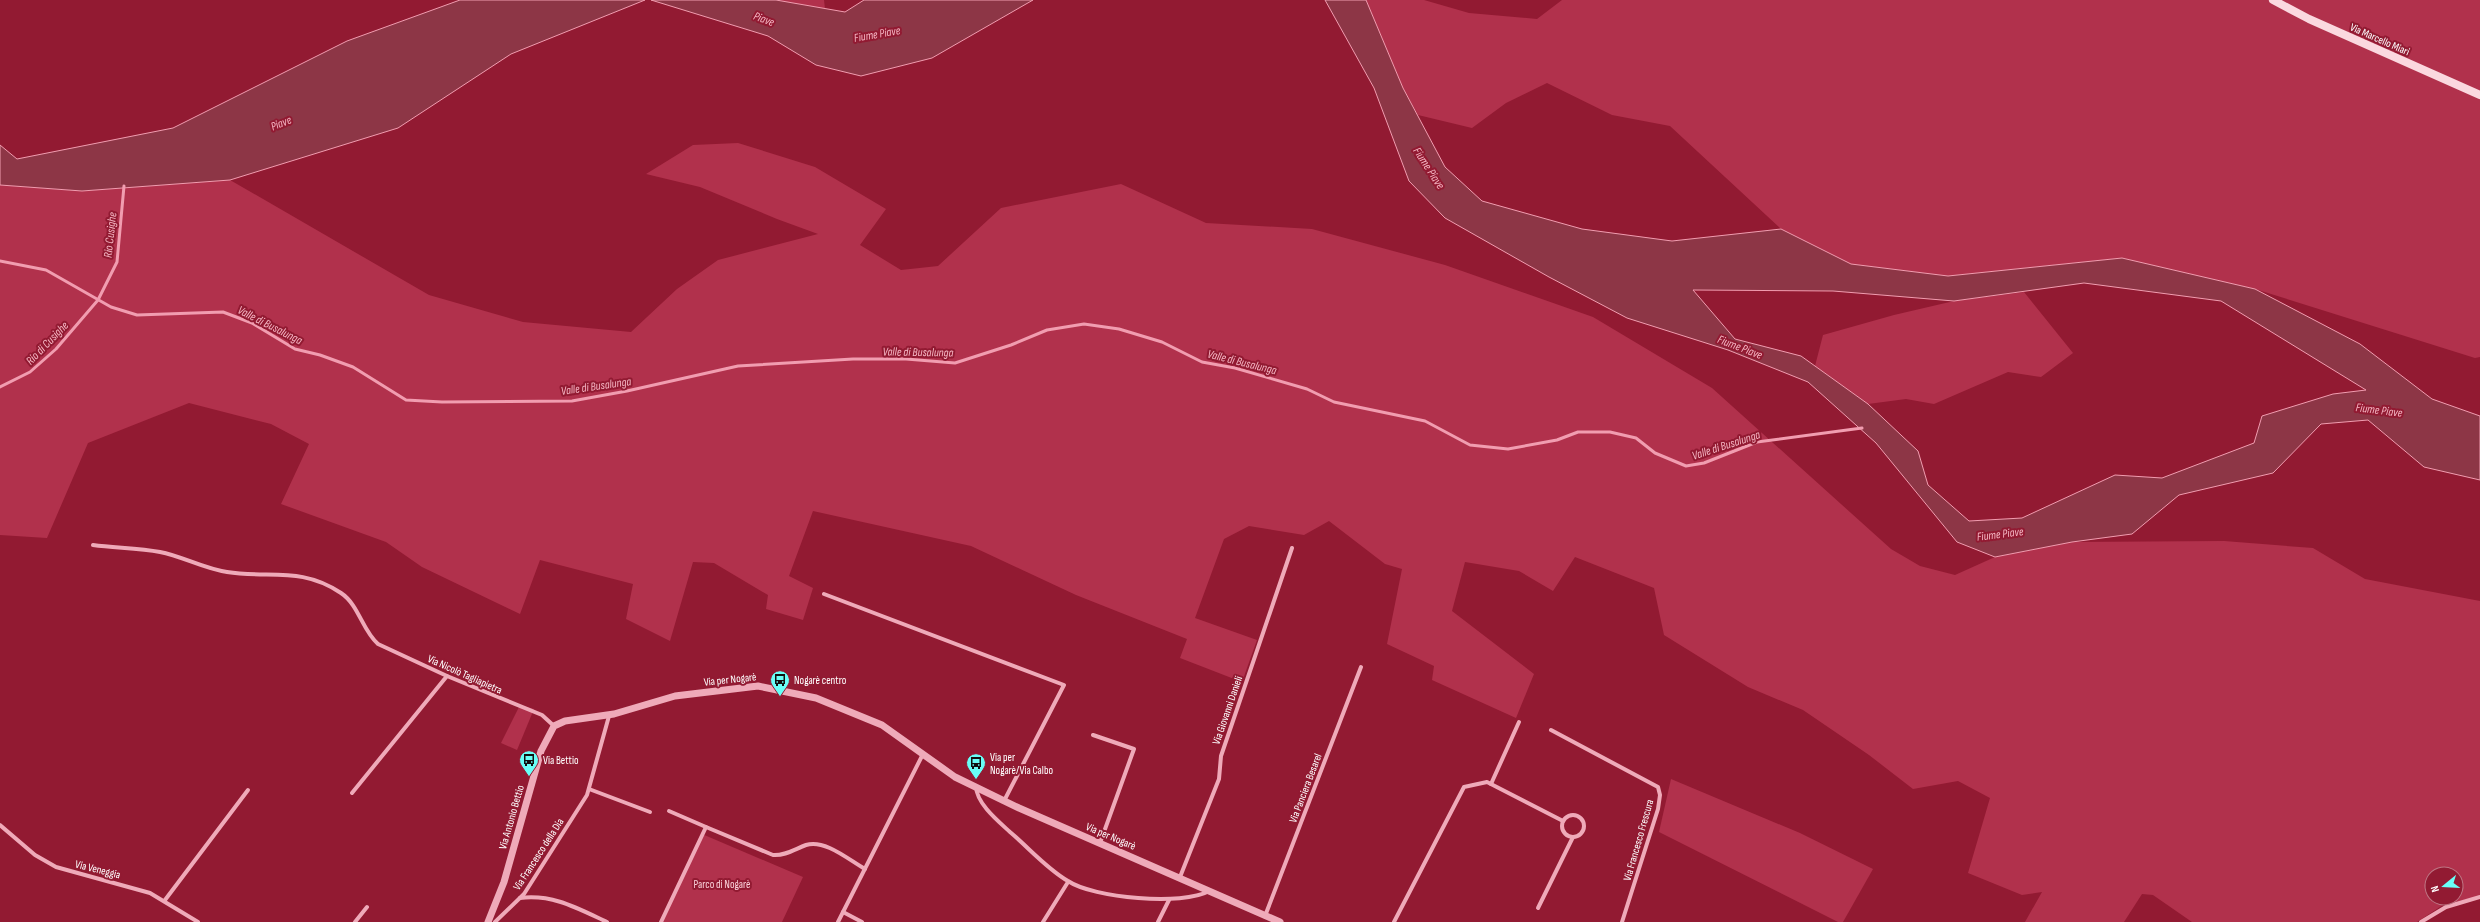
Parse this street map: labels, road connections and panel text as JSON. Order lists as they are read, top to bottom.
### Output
{
  "streets": {
    "main road": ["Via Marcello Miari"],
    "street": [
      "Via Nicolò Tagliapietra",
      "Via per Nogarè",
      "Via Giovanni Danieli",
      "Via Panciera Besarel",
      "Via Antonio Bettio",
      "Via Francesco Frescura",
      "Via Francesco della Dia",
      "Via Veneggia"
    ]
  },
  "crossings": [
    ["Via Nicolò Tagliapietra", "Via per Nogarè"],
    ["Via Nicolò Tagliapietra", "Via Antonio Bettio"],
    ["Via per Nogarè", "Via Giovanni Danieli"],
    ["Via per Nogarè", "Via Panciera Besarel"],
    ["Via per Nogarè", "Via Antonio Bettio"],
    ["Via per Nogarè", "Via Francesco della Dia"]
  ],
  "water": [
    "Piave",
    "Fiume Piave",
    "Rio Cusighe",
    "Valle di Busalunga",
    "Rio di Cusighe"
  ],
  "parks": ["Parco di Nogarè"],
  "places": {
    "bus stop": ["Nogarè centro", "Via Bettio", "Via per Nogarè/Via Calbo"]
  },
  "north": "left"
}
